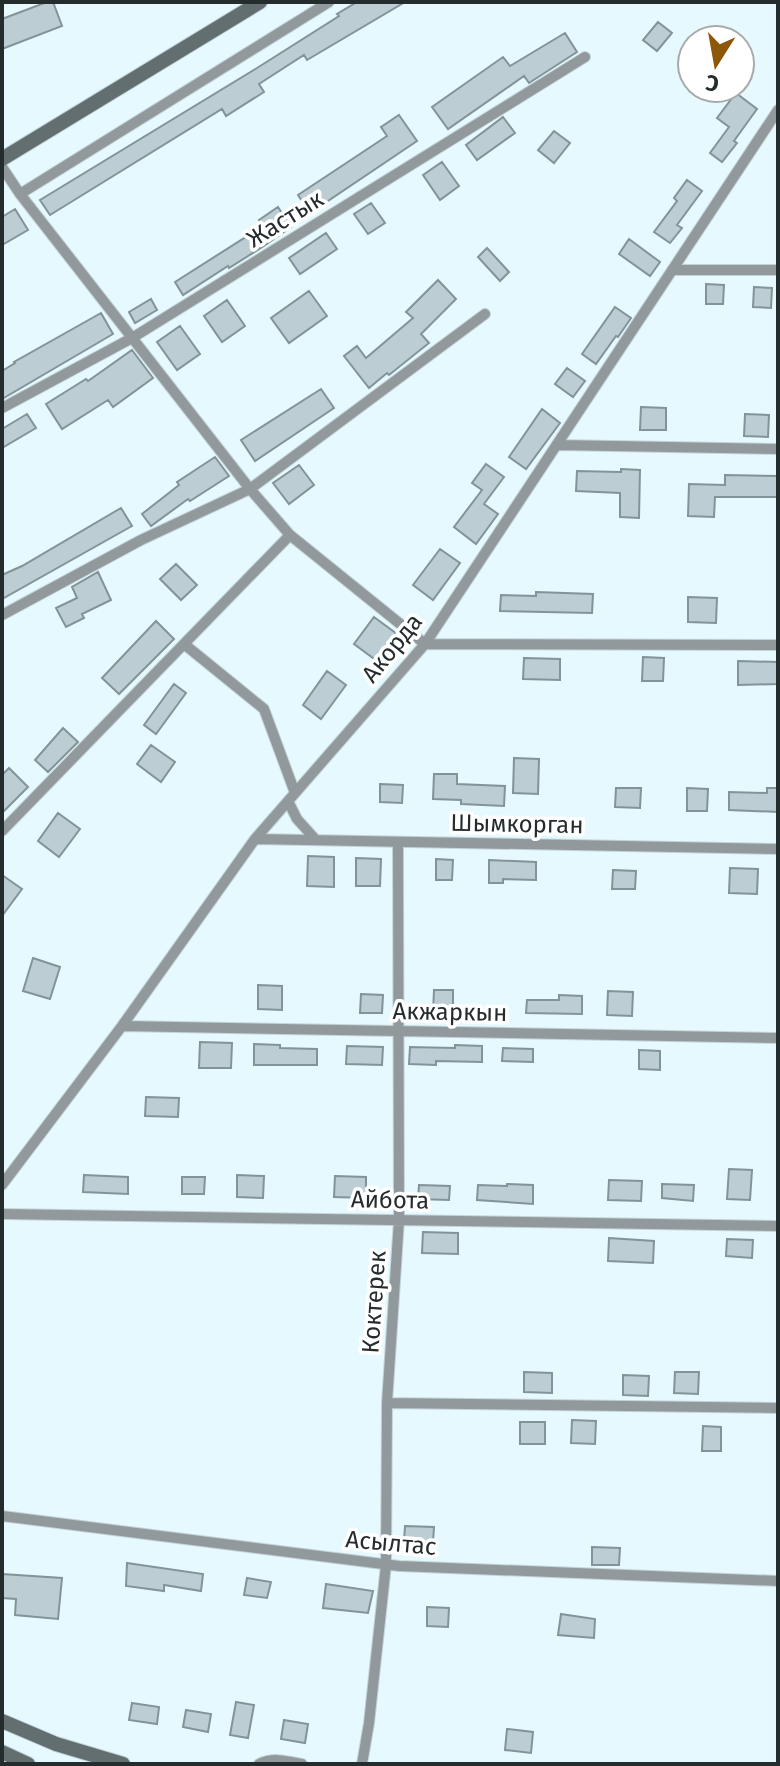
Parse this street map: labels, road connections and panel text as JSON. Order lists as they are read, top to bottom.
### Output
{
  "streets": {
    "street": [
      "Жастык",
      "Акорда",
      "Шымкорган",
      "Акжаркын",
      "Айбота",
      "Коктерек",
      "Асылтас"
    ]
  },
  "crossings": [
    ["Акорда", "Шымкорган"],
    ["Акорда", "Акжаркын"],
    ["Шымкорган", "Коктерек"],
    ["Акжаркын", "Коктерек"],
    ["Айбота", "Коктерек"],
    ["Коктерек", "Асылтас"]
  ],
  "north": "bottom"
}
